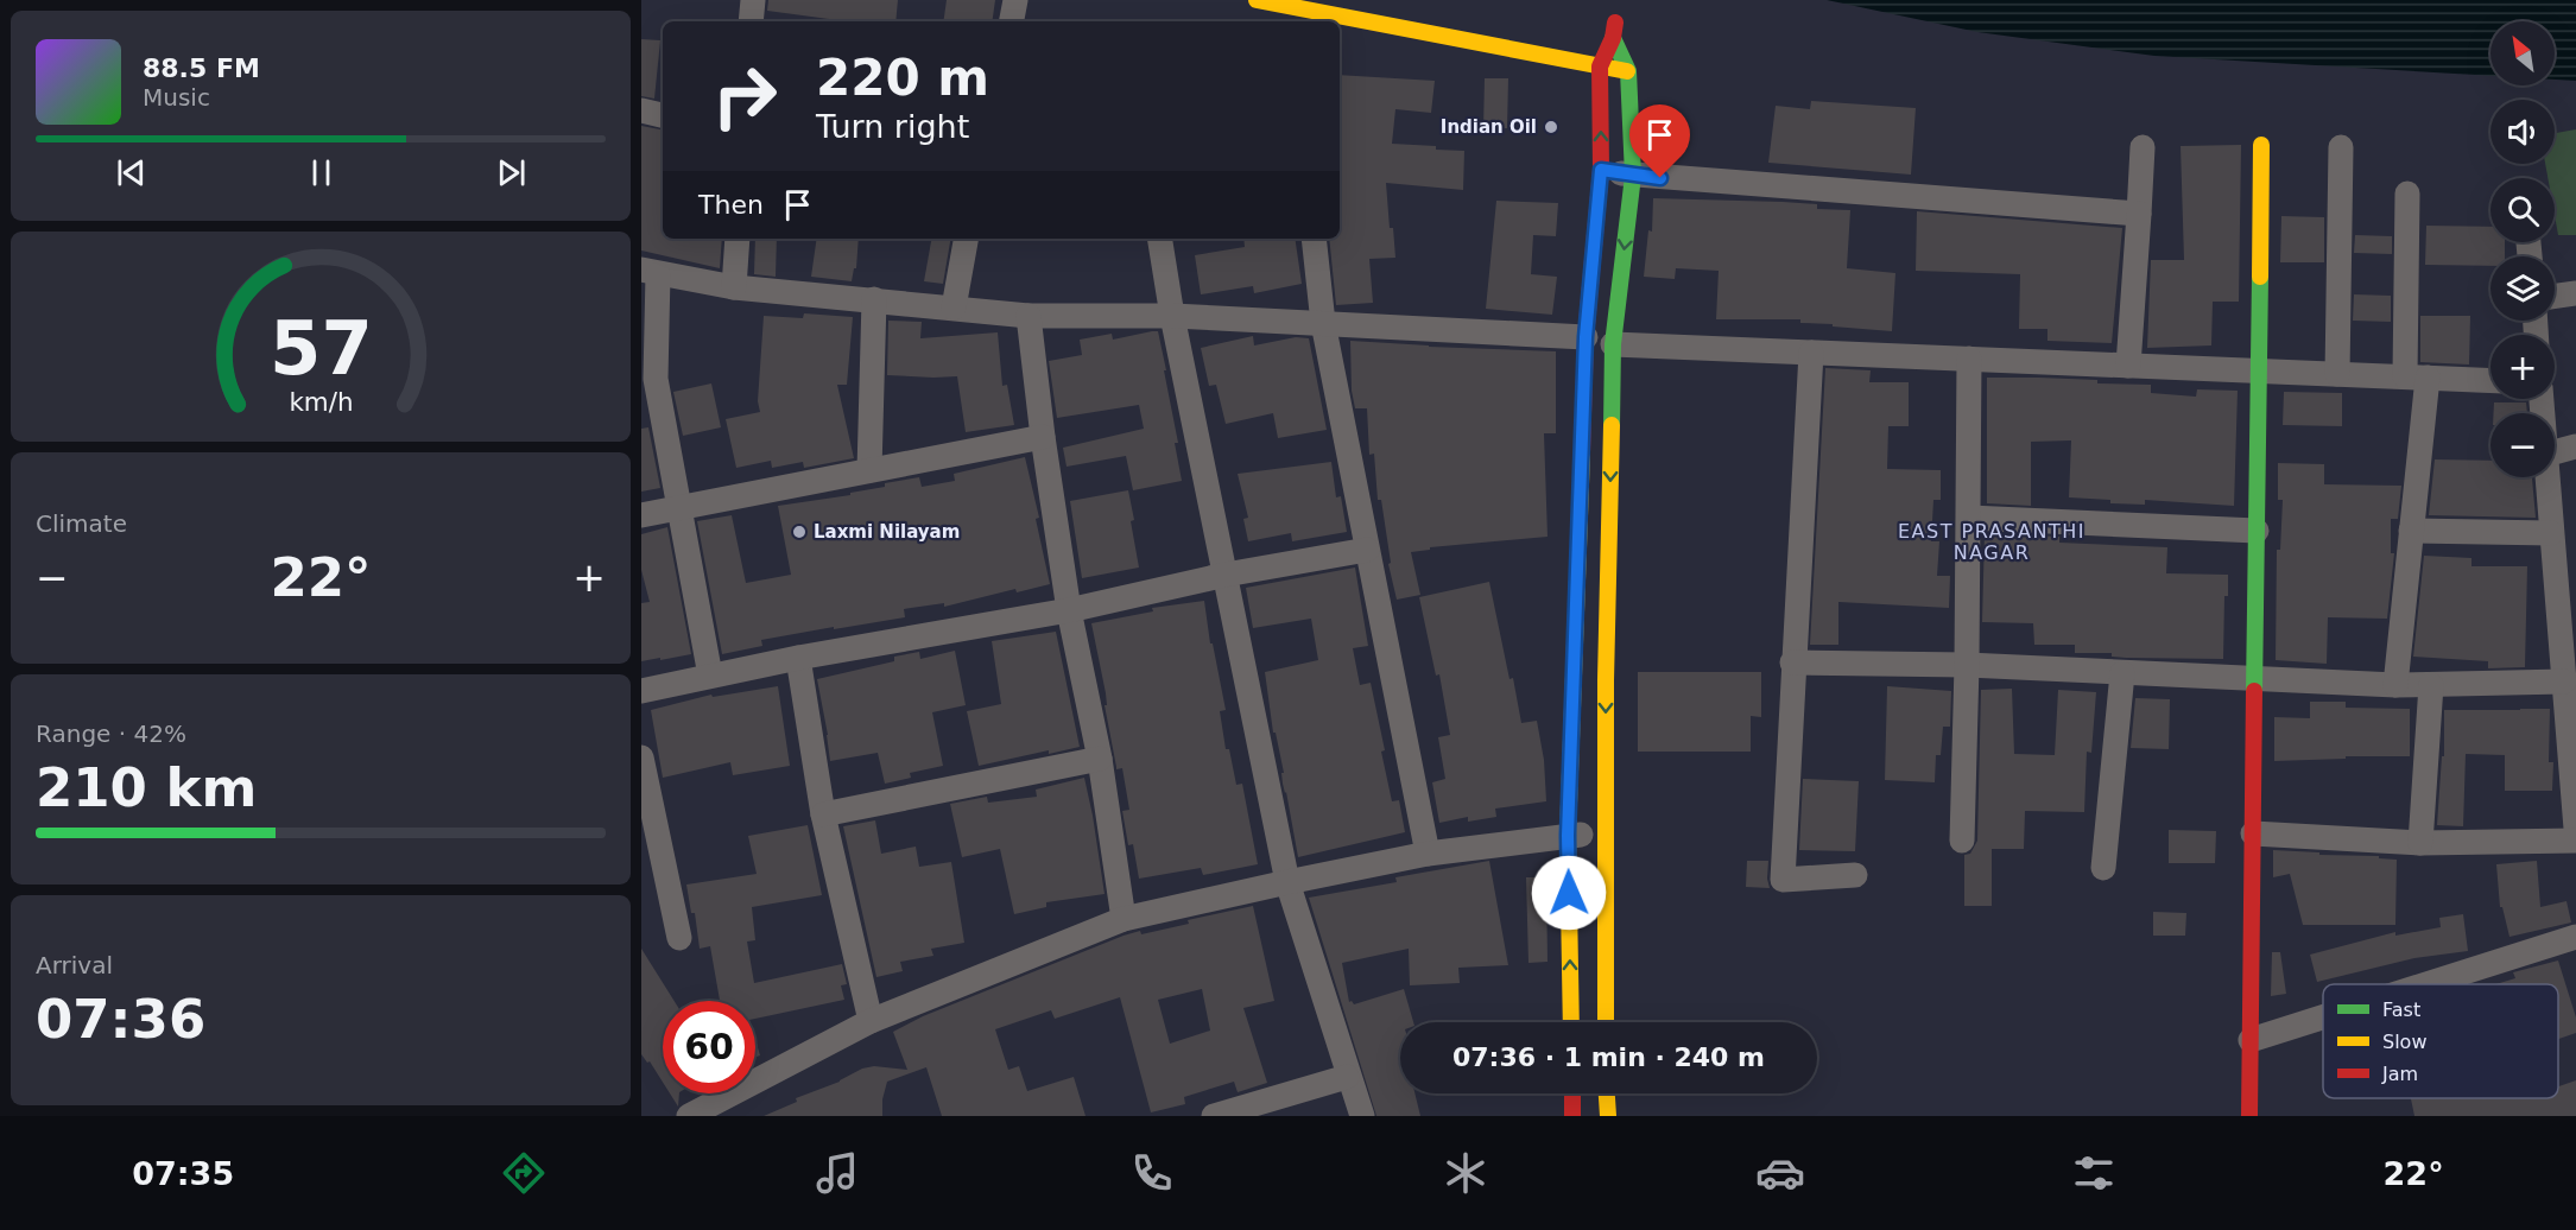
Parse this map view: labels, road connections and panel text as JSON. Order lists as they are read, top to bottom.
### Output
{
  "districts": ["EAST PRASANTHI NAGAR"],
  "places": ["Indian Oil", "Laxmi Nilayam"],
  "legend": ["Fast", "Slow", "Jam"],
  "north": "top left",
  "page": {
    "map_buttons": ["+", "−"],
    "turn": ["220 m", "Turn right"],
    "song": ["88.5 FM", "Music"],
    "then": "Then",
    "tile": [
      "Climate",
      ["Range · 42%", "210 km"],
      ["Arrival", "07:36"]
    ],
    "heat": ["−", "22°", "+"],
    "limit": "60",
    "trip": "07:36 · 1 min · 240 m",
    "tabs": ["07:35", "22°"],
    "gauge": ["57", "km/h"]
  }
}
